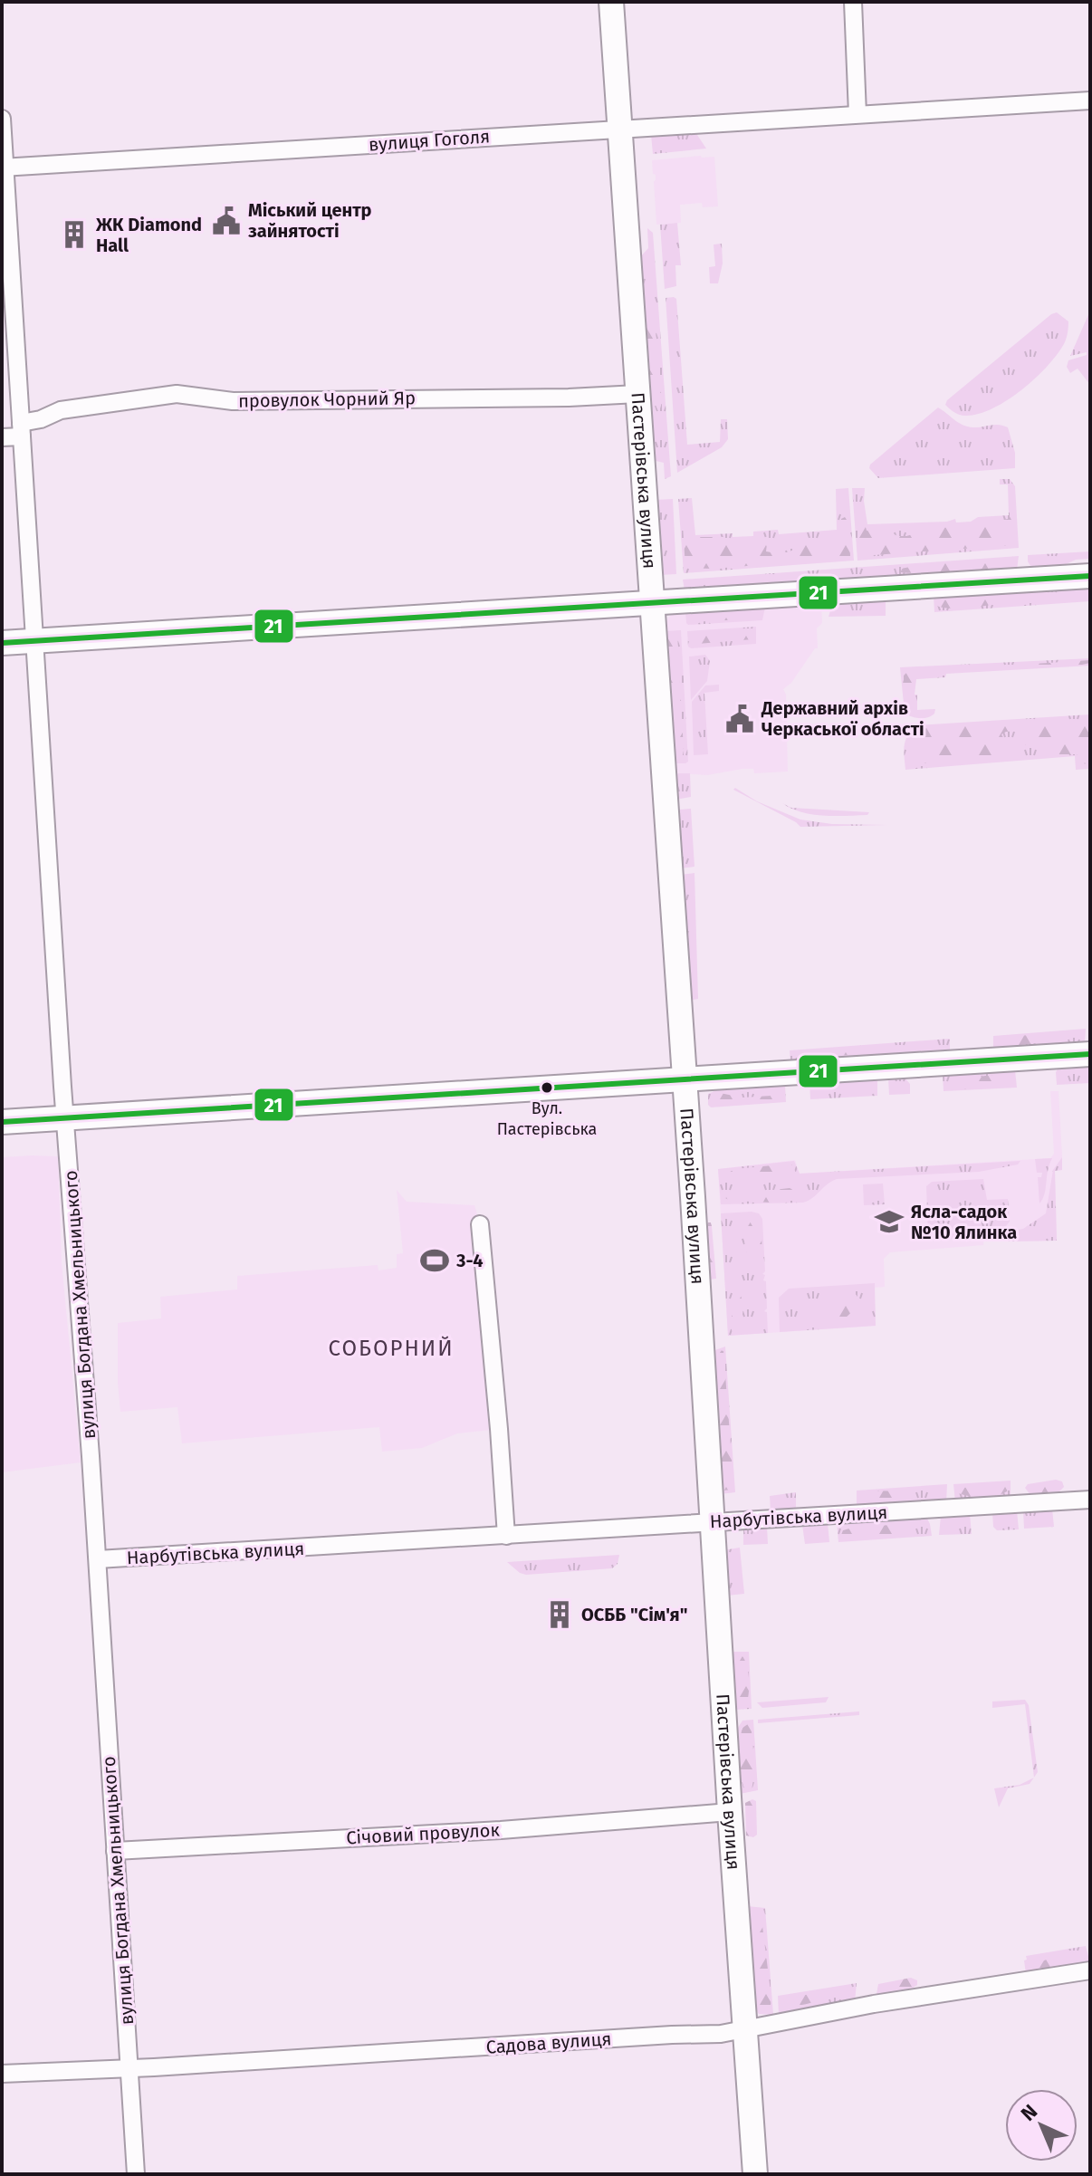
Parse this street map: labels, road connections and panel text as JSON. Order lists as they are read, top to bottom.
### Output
{
  "streets": {
    "main road": ["Пастерівська вулиця"],
    "street": [
      "вулиця Гоголя",
      "провулок Чорний Яр",
      "вулиця Богдана Хмельницького",
      "Нарбутівська вулиця",
      "Січовий провулок",
      "Садова вулиця"
    ]
  },
  "crossings": [
    ["вулиця Гоголя", "Пастерівська вулиця"],
    ["вулиця Гоголя", "вулиця Богдана Хмельницького"],
    ["провулок Чорний Яр", "Пастерівська вулиця"],
    ["провулок Чорний Яр", "вулиця Богдана Хмельницького"],
    ["Пастерівська вулиця", "Нарбутівська вулиця"],
    ["Пастерівська вулиця", "Січовий провулок"],
    ["Пастерівська вулиця", "Садова вулиця"],
    ["вулиця Богдана Хмельницького", "Нарбутівська вулиця"],
    ["вулиця Богдана Хмельницького", "Січовий провулок"],
    ["вулиця Богдана Хмельницького", "Садова вулиця"]
  ],
  "districts": ["СОБОРНИЙ"],
  "places": {
    "public building": ["Міський центр зайнятості", "Державний архів Черкаської області"],
    "building": ["ЖК Diamond Hall", "ОСББ \"Сім'я\""],
    "other": ["Вул. Пастерівська"],
    "school or university": ["Ясла-садок №10 Ялинка"],
    "sports": ["3-4"]
  },
  "lines": ["transit line 21"],
  "north": "top left"
}
